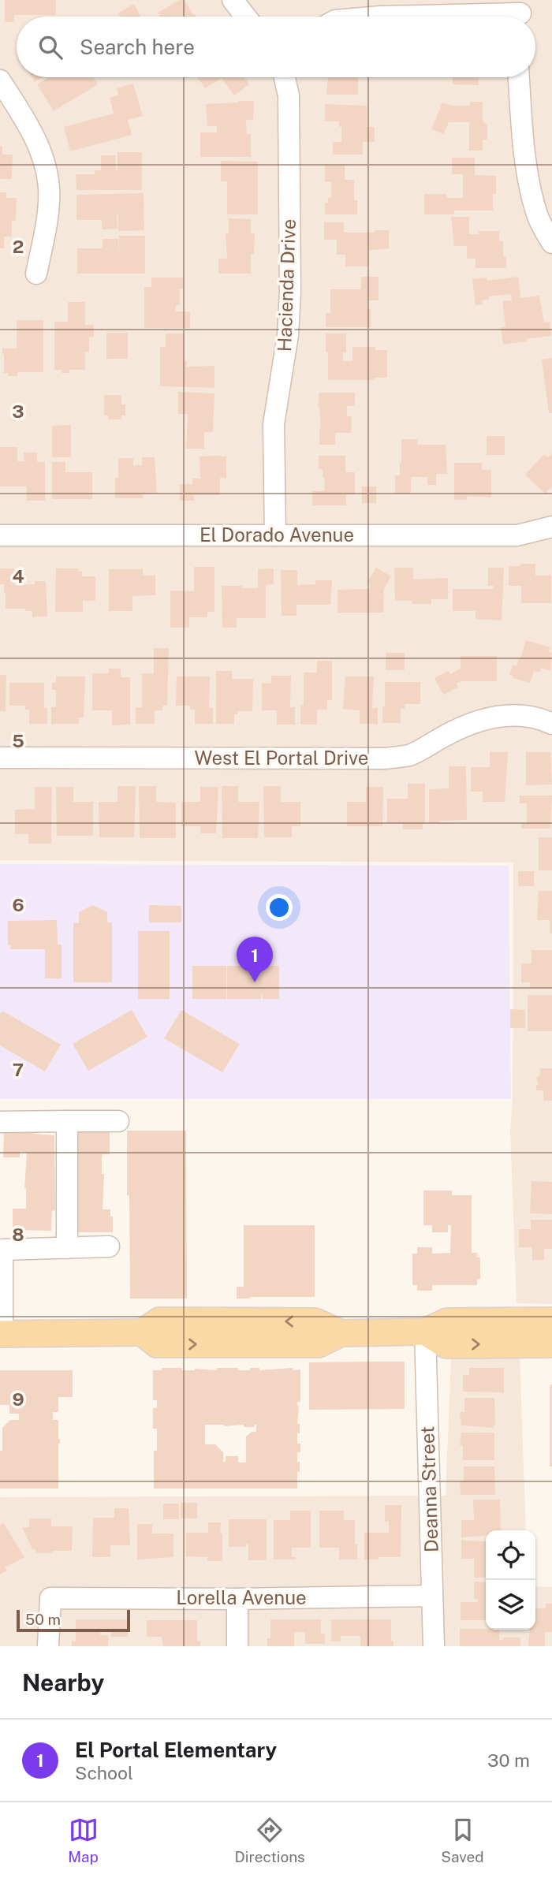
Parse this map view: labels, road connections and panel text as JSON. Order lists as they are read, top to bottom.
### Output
{
  "streets": {
    "street": [
      "Hacienda Drive",
      "El Dorado Avenue",
      "West El Portal Drive",
      "Deanna Street",
      "Lorella Avenue"
    ]
  },
  "crossings": [
    ["Hacienda Drive", "El Dorado Avenue"],
    ["Deanna Street", "Lorella Avenue"]
  ],
  "scale_bar": "50 m",
  "page": {
    "search": "Search here",
    "pins": "1",
    "scale": "50 m",
    "heading": "Nearby",
    "list": [
      {
        "mark": "1",
        "name": "El Portal Elementary",
        "note": "School",
        "value": "30 m"
      }
    ],
    "nav": ["Map", "Directions", "Saved"]
  },
  "grid": {
    "rows": [
      "2",
      "3",
      "4",
      "5",
      "6",
      "7",
      "8",
      "9"
    ]
  }
}
